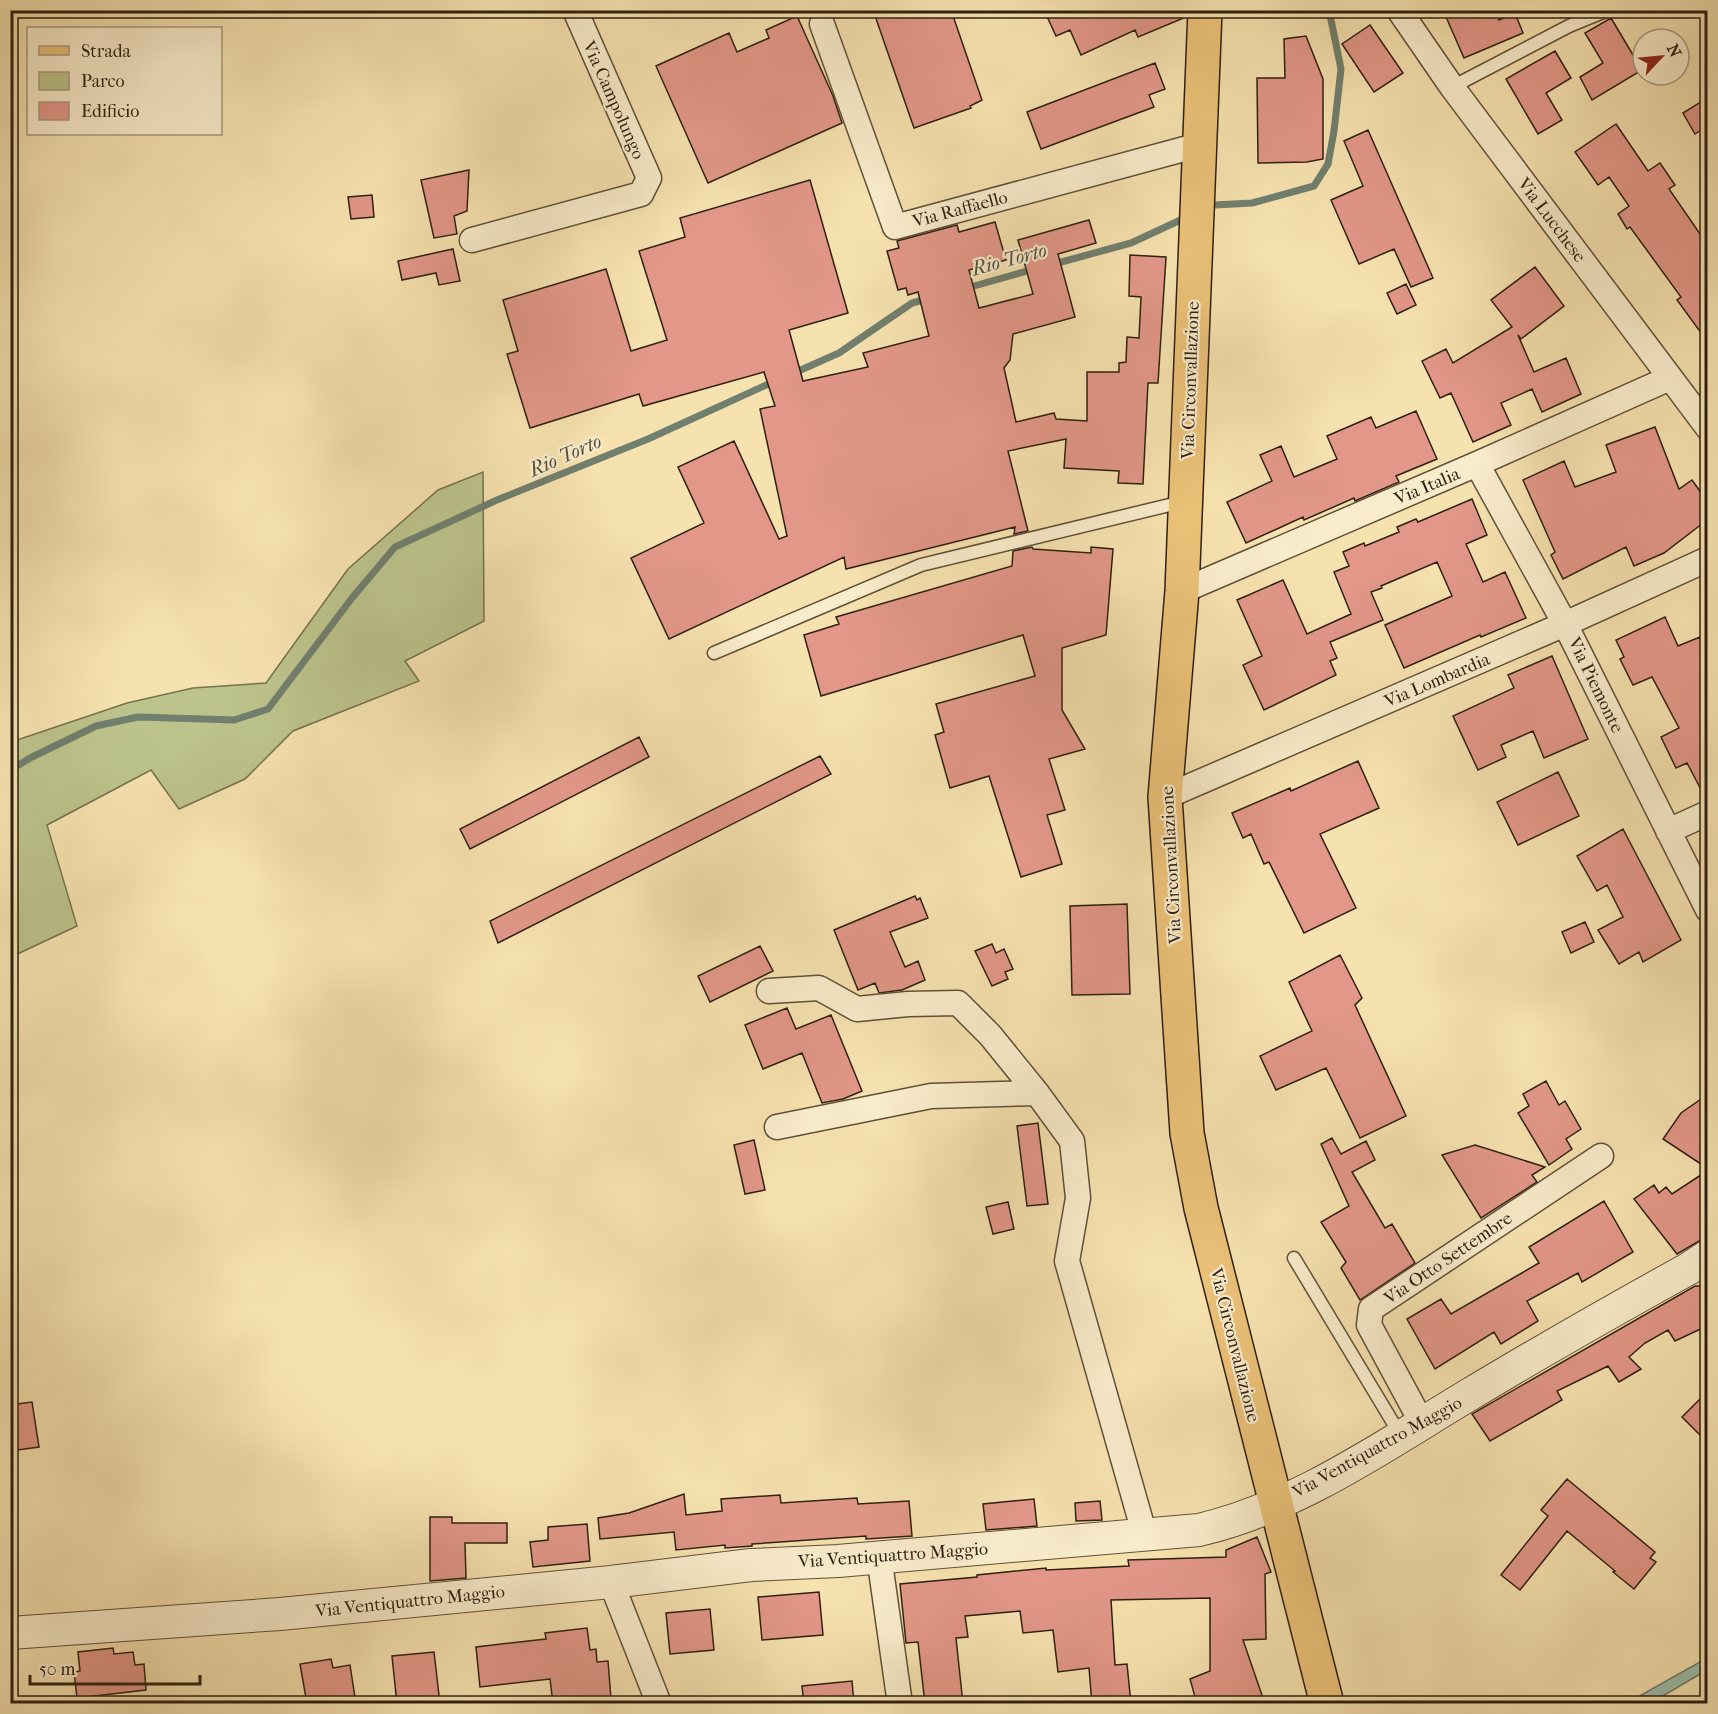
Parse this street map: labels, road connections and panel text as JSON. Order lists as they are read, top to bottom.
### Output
{
  "streets": {
    "main road": ["Via Circonvallazione"],
    "street": [
      "Via Campolungo",
      "Via Raffaello",
      "Via Lucchese",
      "Via Italia",
      "Via Lombardia",
      "Via Piemonte",
      "Via Otto Settembre",
      "Via Ventiquattro Maggio"
    ]
  },
  "crossings": [
    ["Via Raffaello", "Via Circonvallazione"],
    ["Via Lucchese", "Via Italia"],
    ["Via Circonvallazione", "Via Italia"],
    ["Via Circonvallazione", "Via Lombardia"],
    ["Via Circonvallazione", "Via Ventiquattro Maggio"],
    ["Via Italia", "Via Piemonte"],
    ["Via Lombardia", "Via Piemonte"],
    ["Via Otto Settembre", "Via Ventiquattro Maggio"]
  ],
  "water": ["Rio Torto"],
  "legend": ["Strada", "Parco", "Edificio"],
  "scale_bar": "50 m",
  "north": "top right"
}
